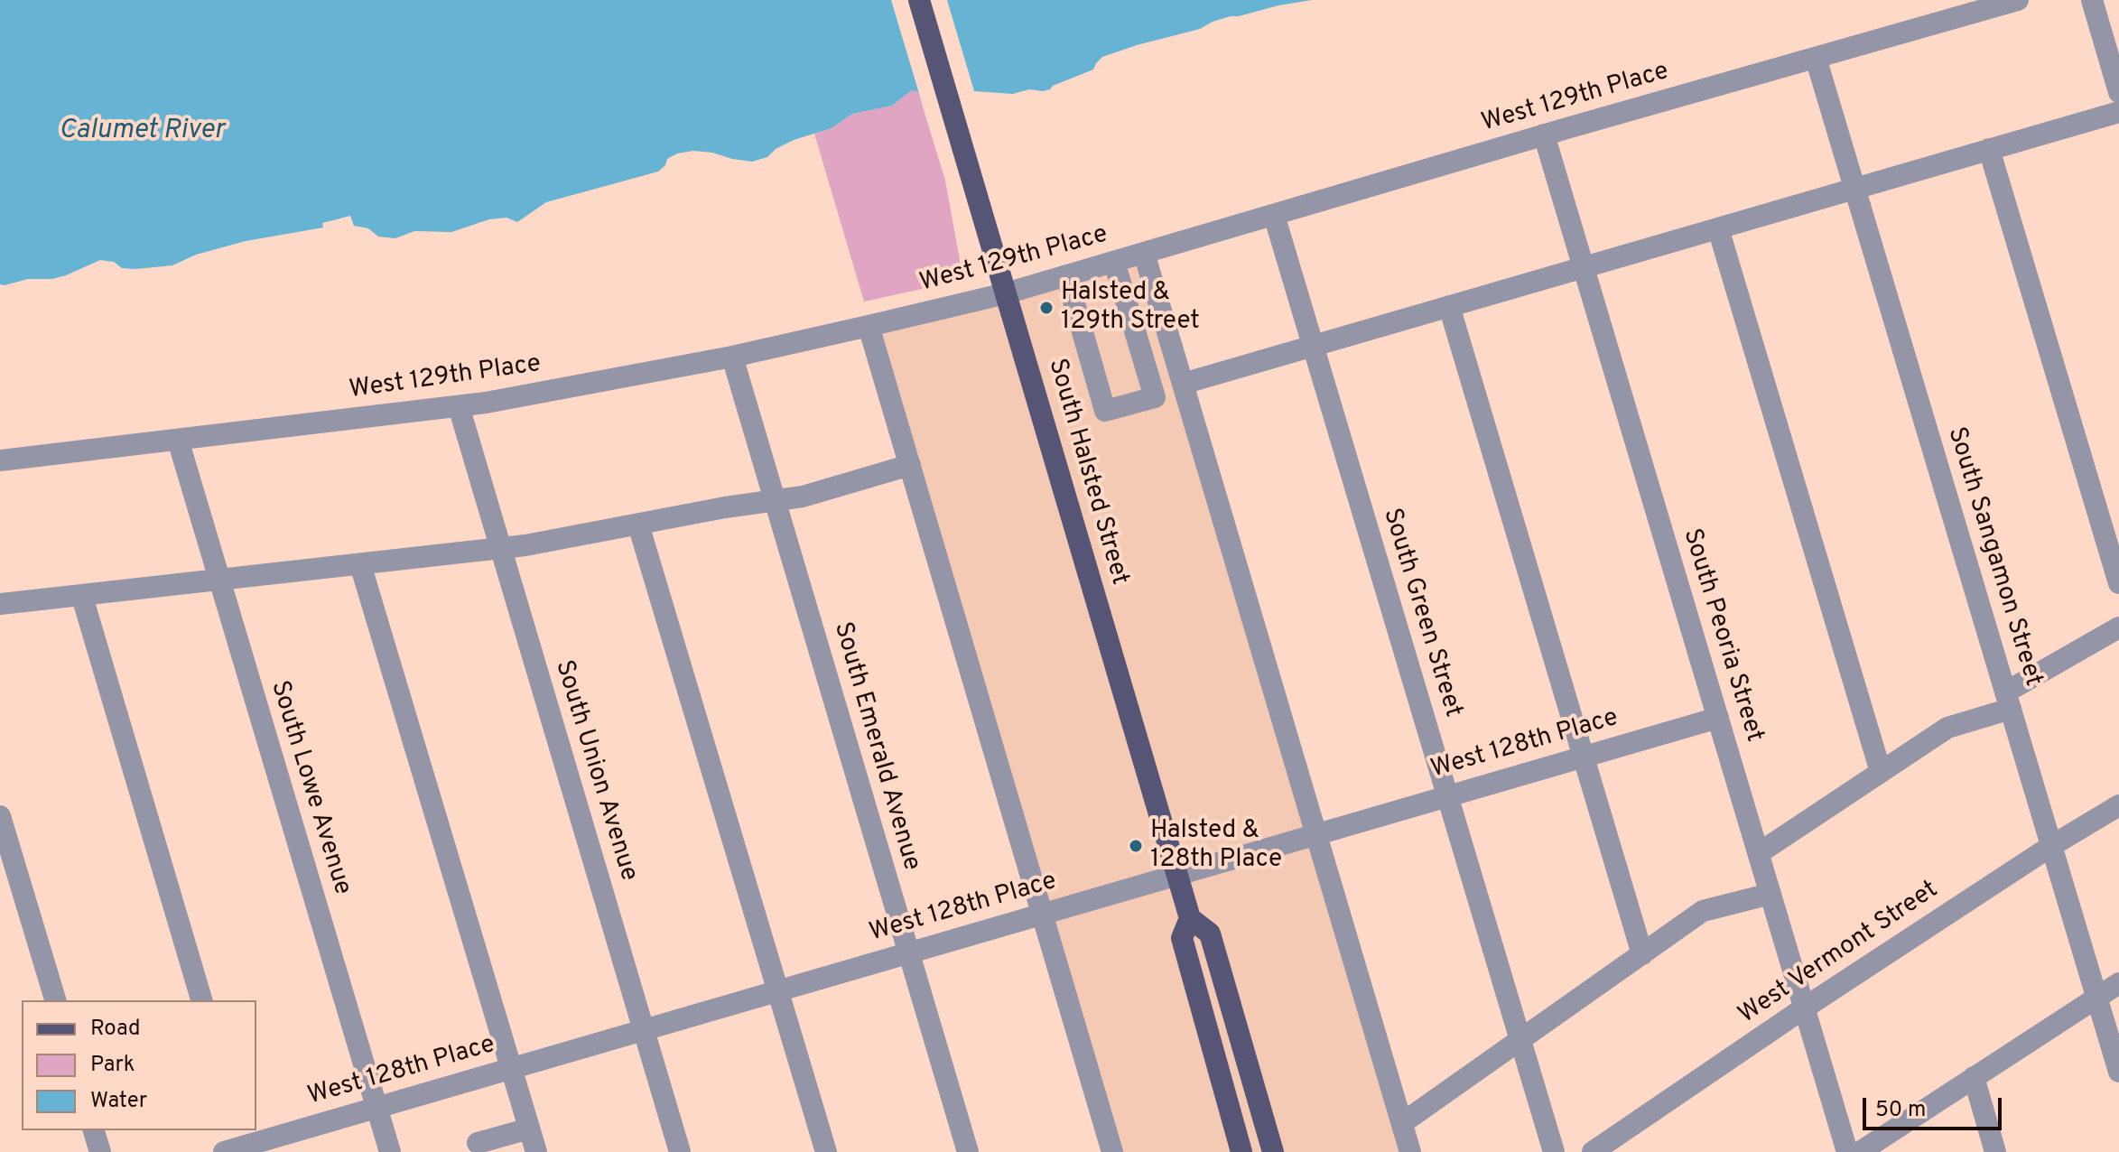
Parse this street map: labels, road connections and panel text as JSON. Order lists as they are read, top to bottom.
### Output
{
  "streets": {
    "main road": ["South Halsted Street"],
    "street": [
      "West 129th Place",
      "South Sangamon Street",
      "South Green Street",
      "South Peoria Street",
      "West 128th Place",
      "South Emerald Avenue",
      "South Union Avenue",
      "South Lowe Avenue",
      "West Vermont Street"
    ]
  },
  "crossings": [
    ["West 129th Place", "South Halsted Street"],
    ["West 129th Place", "South Sangamon Street"],
    ["West 129th Place", "South Green Street"],
    ["West 129th Place", "South Peoria Street"],
    ["West 129th Place", "South Emerald Avenue"],
    ["West 129th Place", "South Union Avenue"],
    ["West 129th Place", "South Lowe Avenue"],
    ["South Halsted Street", "West 128th Place"],
    ["South Sangamon Street", "West Vermont Street"],
    ["South Green Street", "West 128th Place"],
    ["South Peoria Street", "West 128th Place"],
    ["South Peoria Street", "West Vermont Street"],
    ["West 128th Place", "South Emerald Avenue"],
    ["West 128th Place", "South Union Avenue"],
    ["West 128th Place", "South Lowe Avenue"]
  ],
  "water": ["Calumet River"],
  "places": ["Halsted & 129th Street", "Halsted & 128th Place"],
  "legend": ["Road", "Park", "Water"],
  "scale_bar": "50 m"
}
